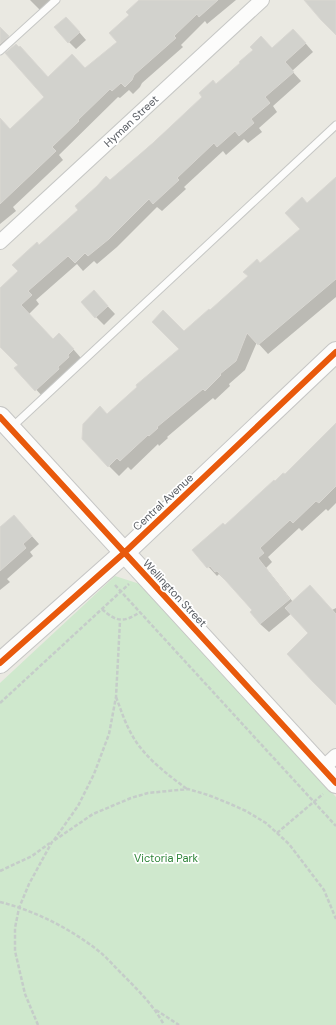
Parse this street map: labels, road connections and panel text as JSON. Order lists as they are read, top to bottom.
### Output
{
  "streets": {
    "street": ["Hyman Street", "Central Avenue", "Wellington Street"]
  },
  "crossings": [
    ["Central Avenue", "Wellington Street"]
  ],
  "parks": ["Victoria Park"]
}
